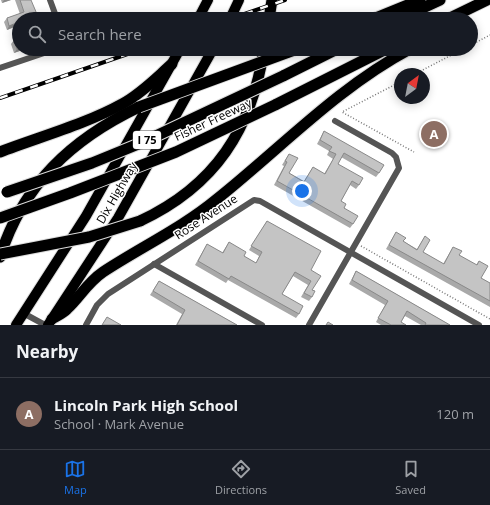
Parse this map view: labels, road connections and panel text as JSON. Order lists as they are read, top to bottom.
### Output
{
  "streets": {
    "highway": ["Fisher Freeway", "I 75"],
    "main road": ["Dix Highway"],
    "street": ["Rose Avenue"]
  },
  "north": "top right",
  "page": {
    "search": "Search here",
    "pins": "A",
    "heading": "Nearby",
    "list": [
      {
        "mark": "A",
        "name": "Lincoln Park High School",
        "note": "School · Mark Avenue",
        "value": "120 m"
      }
    ],
    "nav": ["Map", "Directions", "Saved"]
  }
}
